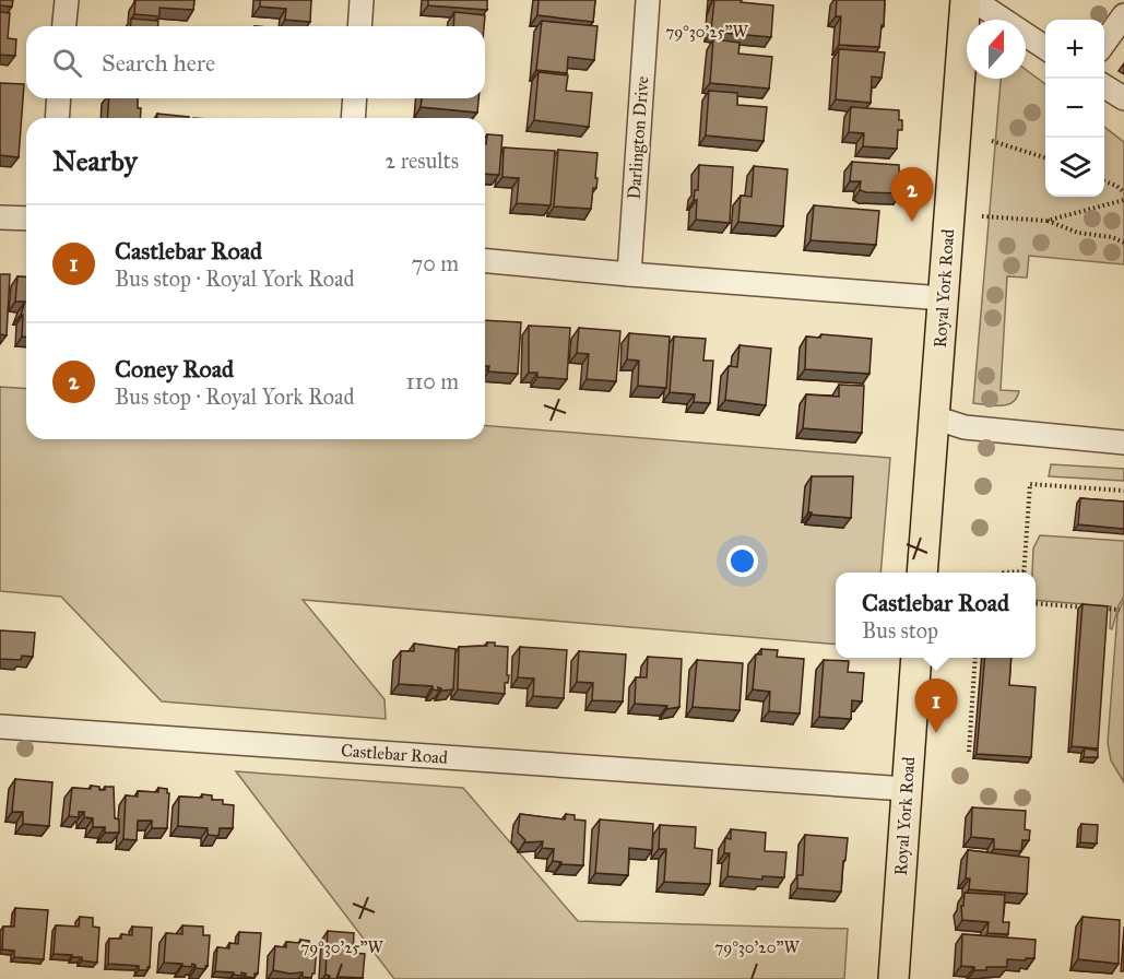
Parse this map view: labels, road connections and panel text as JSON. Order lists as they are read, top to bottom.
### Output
{
  "streets": {
    "main road": ["Royal York Road"],
    "street": ["Darlington Drive", "Castlebar Road"]
  },
  "crossings": [
    ["Royal York Road", "Castlebar Road"]
  ],
  "north": "top",
  "page": {
    "map_buttons": ["+", "−"],
    "search": "Search here",
    "heading": ["Nearby", "2 results"],
    "pins": ["2", "1"],
    "list": [
      {
        "mark": "1",
        "name": "Castlebar Road",
        "note": "Bus stop · Royal York Road",
        "value": "70 m"
      },
      {
        "mark": "2",
        "name": "Coney Road",
        "note": "Bus stop · Royal York Road",
        "value": "110 m"
      }
    ],
    "popup": ["Castlebar Road", "Bus stop"]
  },
  "coordinates": ["79°30'25\"W", "79°30'20\"W"]
}
